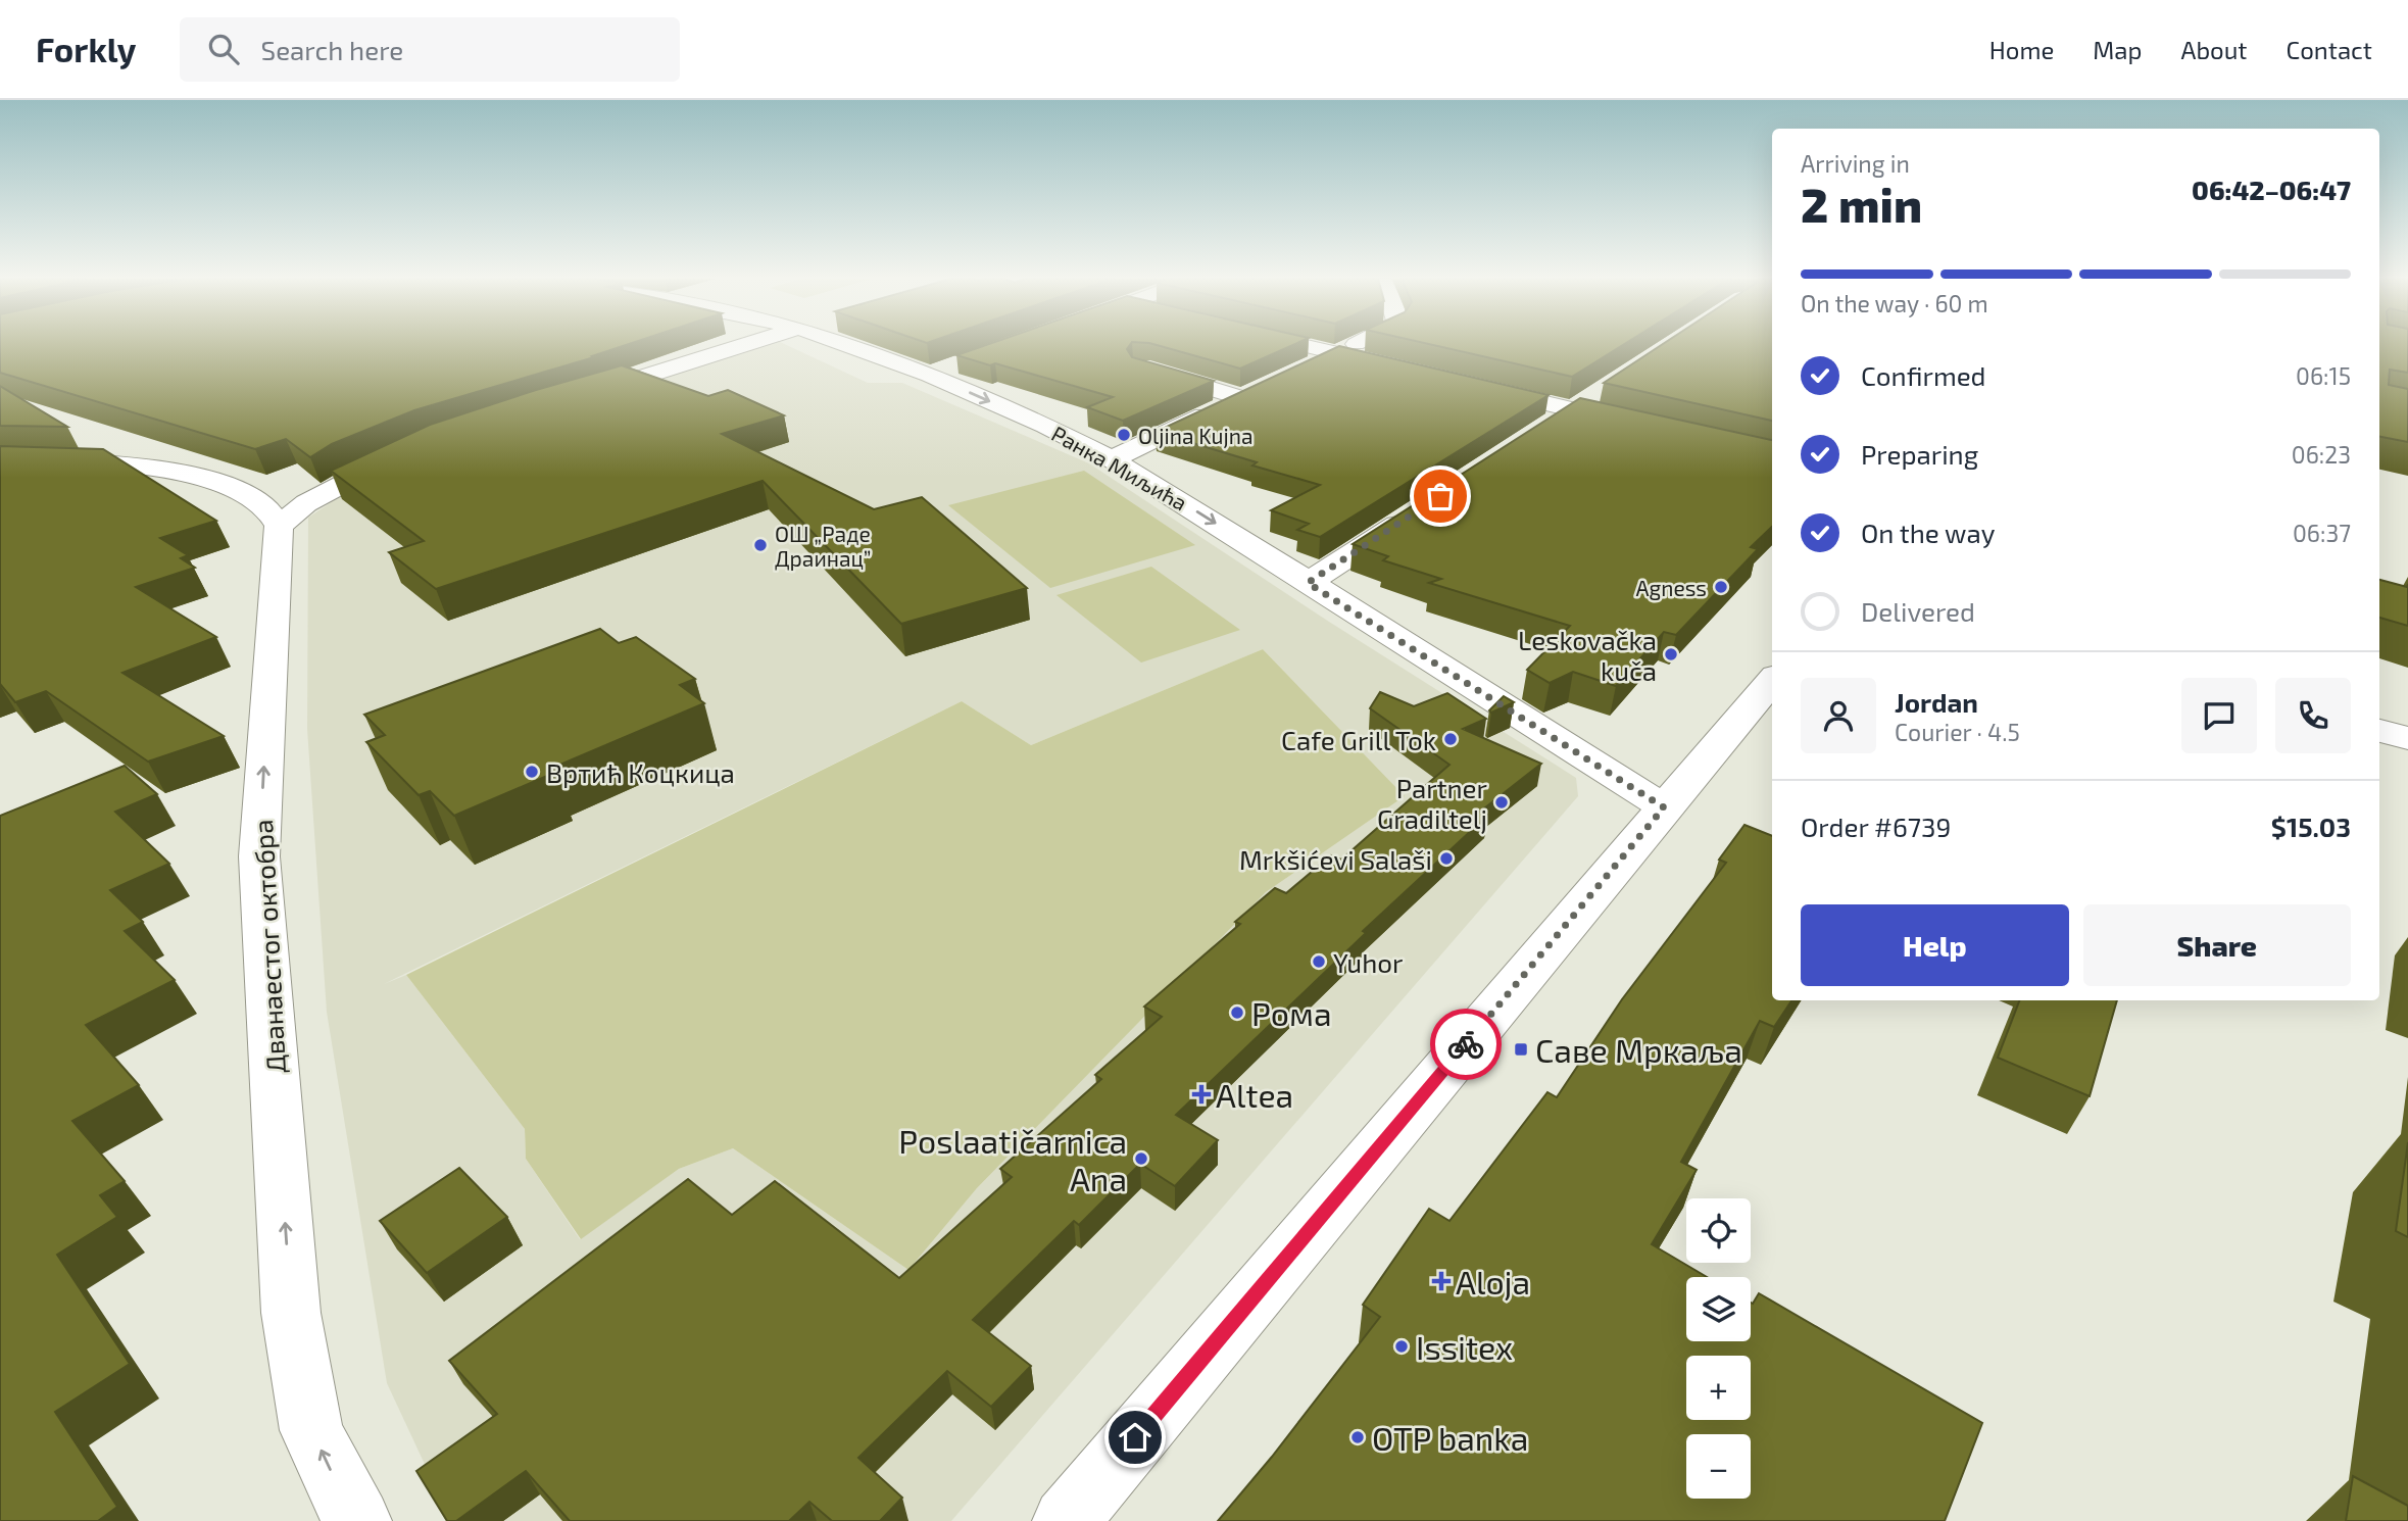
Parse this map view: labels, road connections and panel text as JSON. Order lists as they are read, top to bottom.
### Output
{
  "streets": {
    "street": ["Ранка Миљића", "Дванаестог октобра"]
  },
  "one_way": ["Дванаестог октобра"],
  "places": {
    "other": [
      "Oljina Kujna",
      "ОШ „Раде Драинац”",
      "Agness",
      "Leskovačka kuča",
      "Cafe Grill Tok",
      "Вртић Коцкица",
      "Partner Gradiltelj",
      "Mrkšićevi Salaši",
      "Yuhor",
      "Рома",
      "Poslaatičarnica Ana",
      "Issitex",
      "OTP banka"
    ],
    "transit": ["Саве Мркаља"],
    "health": ["Altea", "Aloja"]
  },
  "page": {
    "header": "Forkly",
    "search": "Search here",
    "nav": [
      "Home",
      "Map",
      "About",
      "Contact"
    ],
    "heading": ["2 min", "Arriving in", "06:42–06:47"],
    "panel": [
      "Jordan",
      "Courier · 4.5",
      "Order #6739",
      "$15.03"
    ],
    "bar": "On the way · 60 m",
    "list": [
      ["Confirmed", "06:15"],
      ["Preparing", "06:23"],
      ["On the way", "06:37"],
      "Delivered"
    ],
    "buttons": ["Help", "Share"],
    "map_buttons": ["+", "−"]
  }
}
